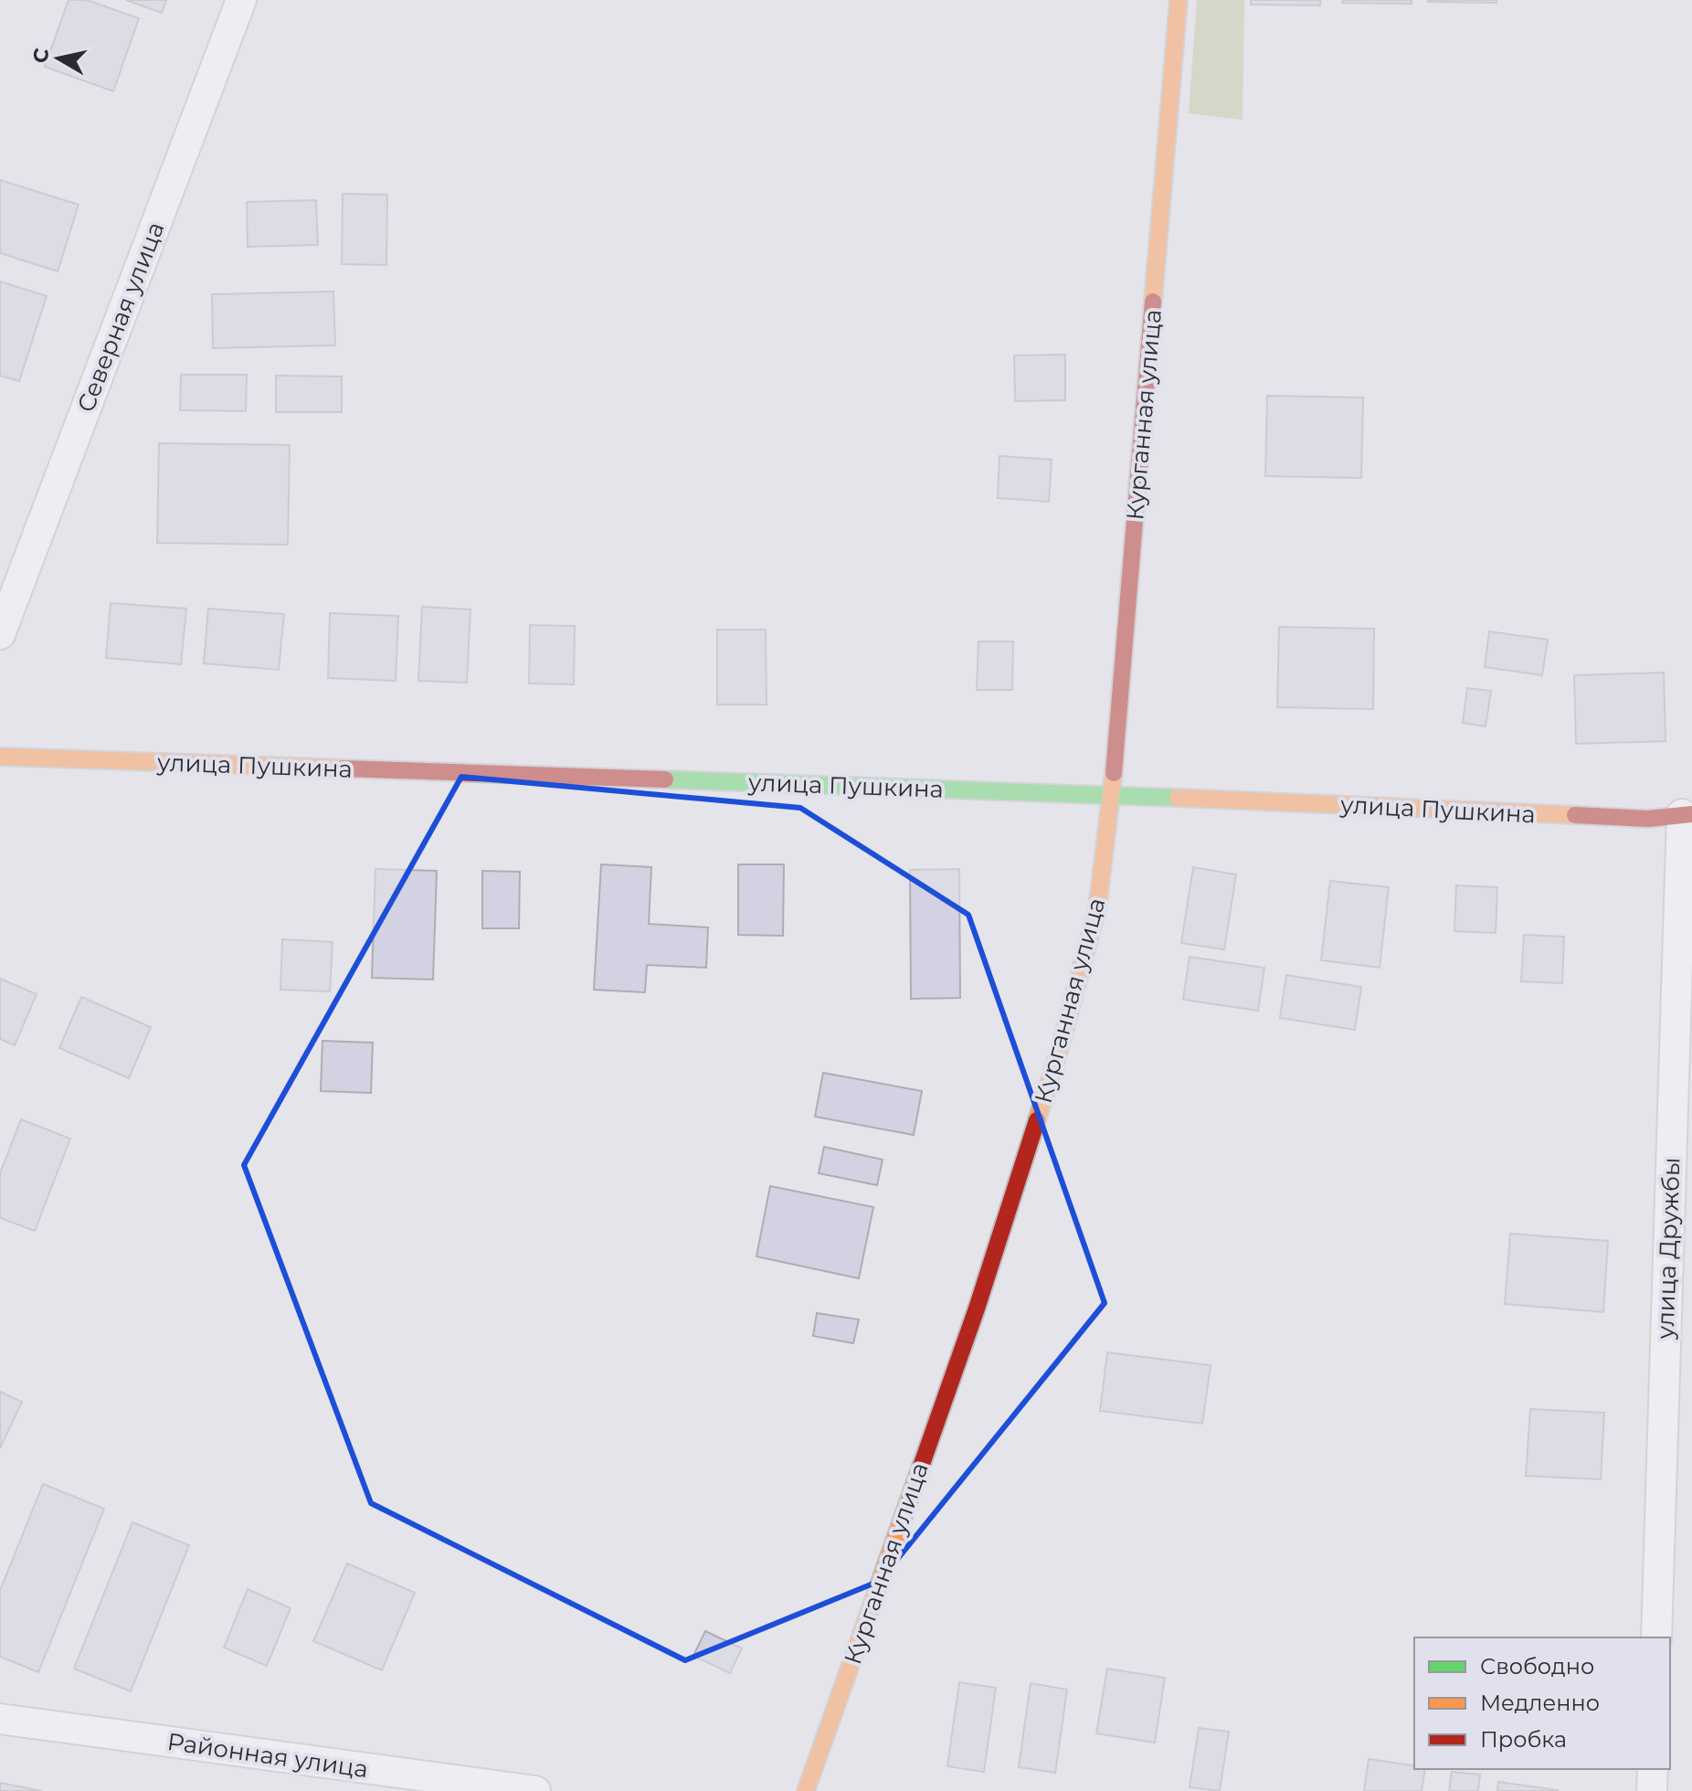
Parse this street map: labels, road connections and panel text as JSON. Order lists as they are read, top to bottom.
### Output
{
  "streets": {
    "street": [
      "Северная улица",
      "Курганная улица",
      "улица Пушкина",
      "улица Дружбы",
      "Районная улица"
    ]
  },
  "crossings": [
    ["Курганная улица", "улица Пушкина"],
    ["улица Пушкина", "улица Дружбы"]
  ],
  "legend": ["Свободно", "Медленно", "Пробка"],
  "north": "left"
}
